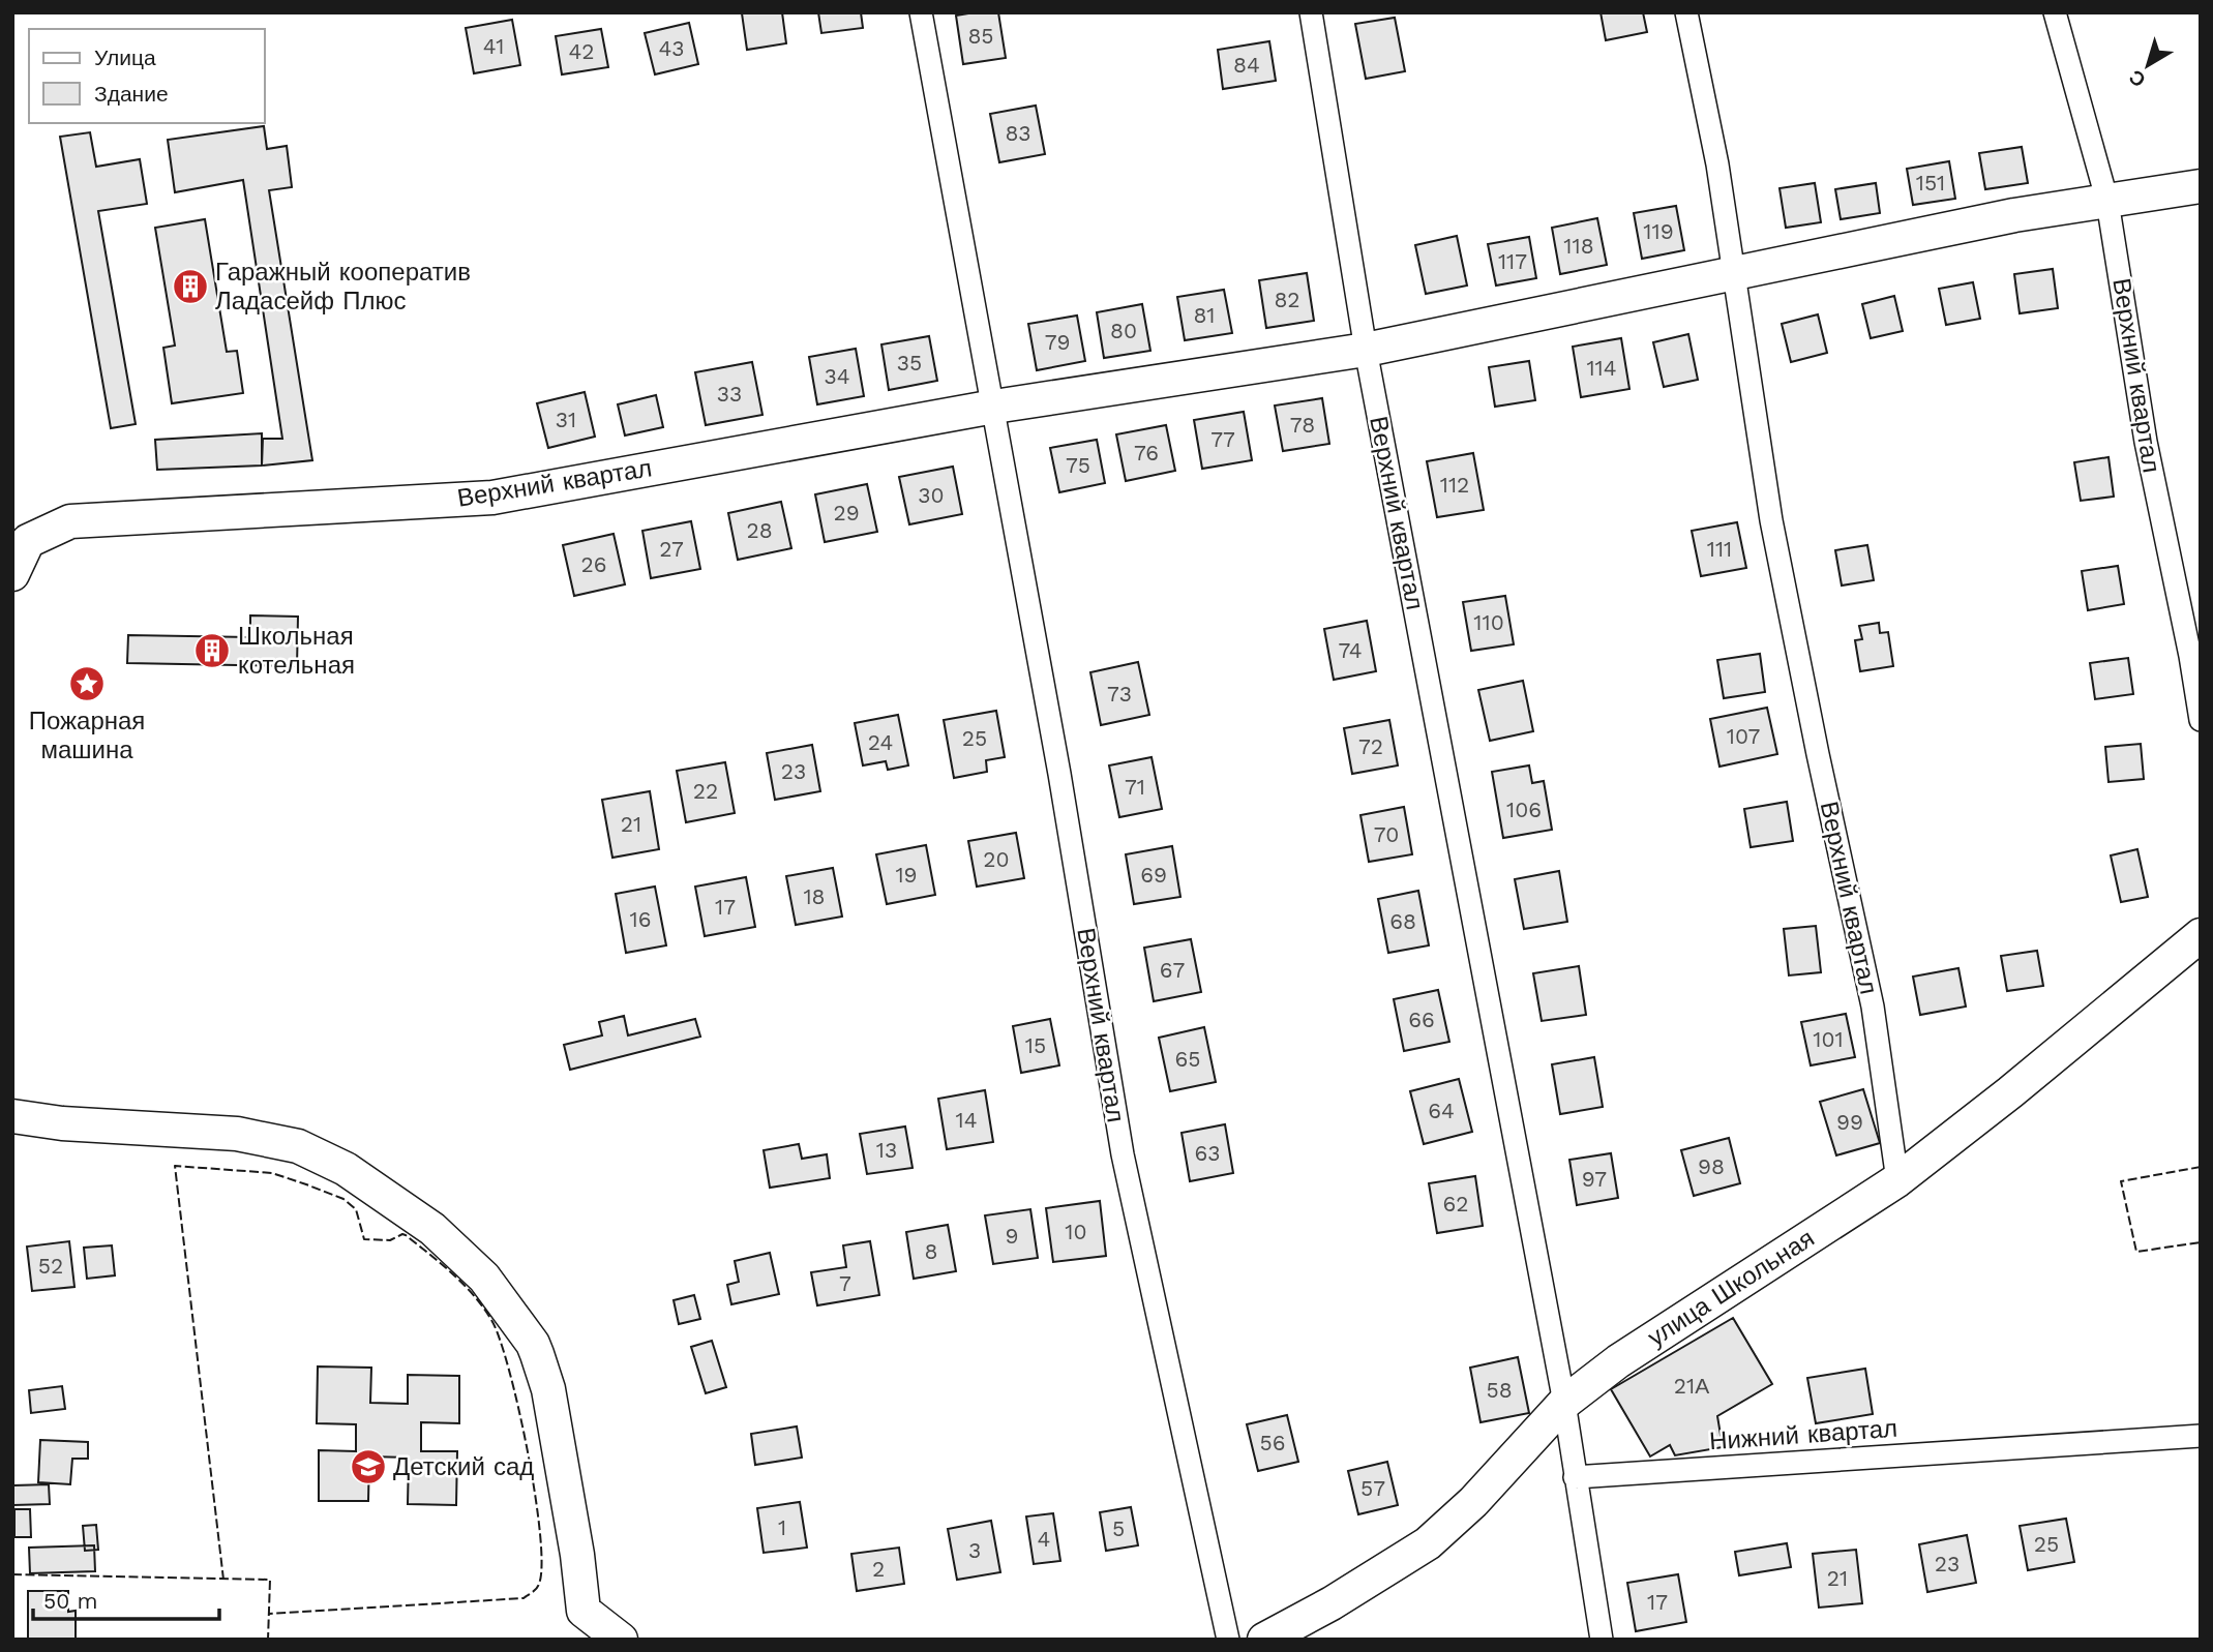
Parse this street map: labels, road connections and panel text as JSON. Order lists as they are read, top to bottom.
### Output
{
  "streets": {
    "main road": ["Верхний квартал", "улица Школьная"],
    "street": ["Нижний квартал"]
  },
  "crossings": [
    ["Верхний квартал", "улица Школьная"],
    ["Верхний квартал", "Нижний квартал"]
  ],
  "places": {
    "building": ["Гаражный кооператив Ладасейф Плюс", "Школьная котельная"],
    "place": ["Пожарная машина"],
    "school or university": ["Детский сад"]
  },
  "house_numbers": [
    "85",
    "41",
    "43",
    "42",
    "84",
    "83",
    "151",
    "119",
    "118",
    "117",
    "82",
    "81",
    "80",
    "79",
    "35",
    "114",
    "34",
    "33",
    "31",
    "78",
    "77",
    "76",
    "75",
    "112",
    "30",
    "29",
    "28",
    "27",
    "111",
    "26",
    "110",
    "74",
    "73",
    "107",
    "25",
    "24",
    "72",
    "23",
    "71",
    "22",
    "106",
    "21",
    "70",
    "20",
    "19",
    "69",
    "18",
    "17",
    "16",
    "68",
    "67",
    "66",
    "101",
    "15",
    "65",
    "64",
    "14",
    "99",
    "13",
    "63",
    "98",
    "97",
    "62",
    "10",
    "9",
    "8",
    "52",
    "7",
    "21А",
    "58",
    "56",
    "57",
    "1",
    "5",
    "4",
    "25",
    "3",
    "23",
    "2",
    "21",
    "17"
  ],
  "legend": ["Улица", "Здание"],
  "scale_bar": "50 m",
  "north": "bottom left"
}
